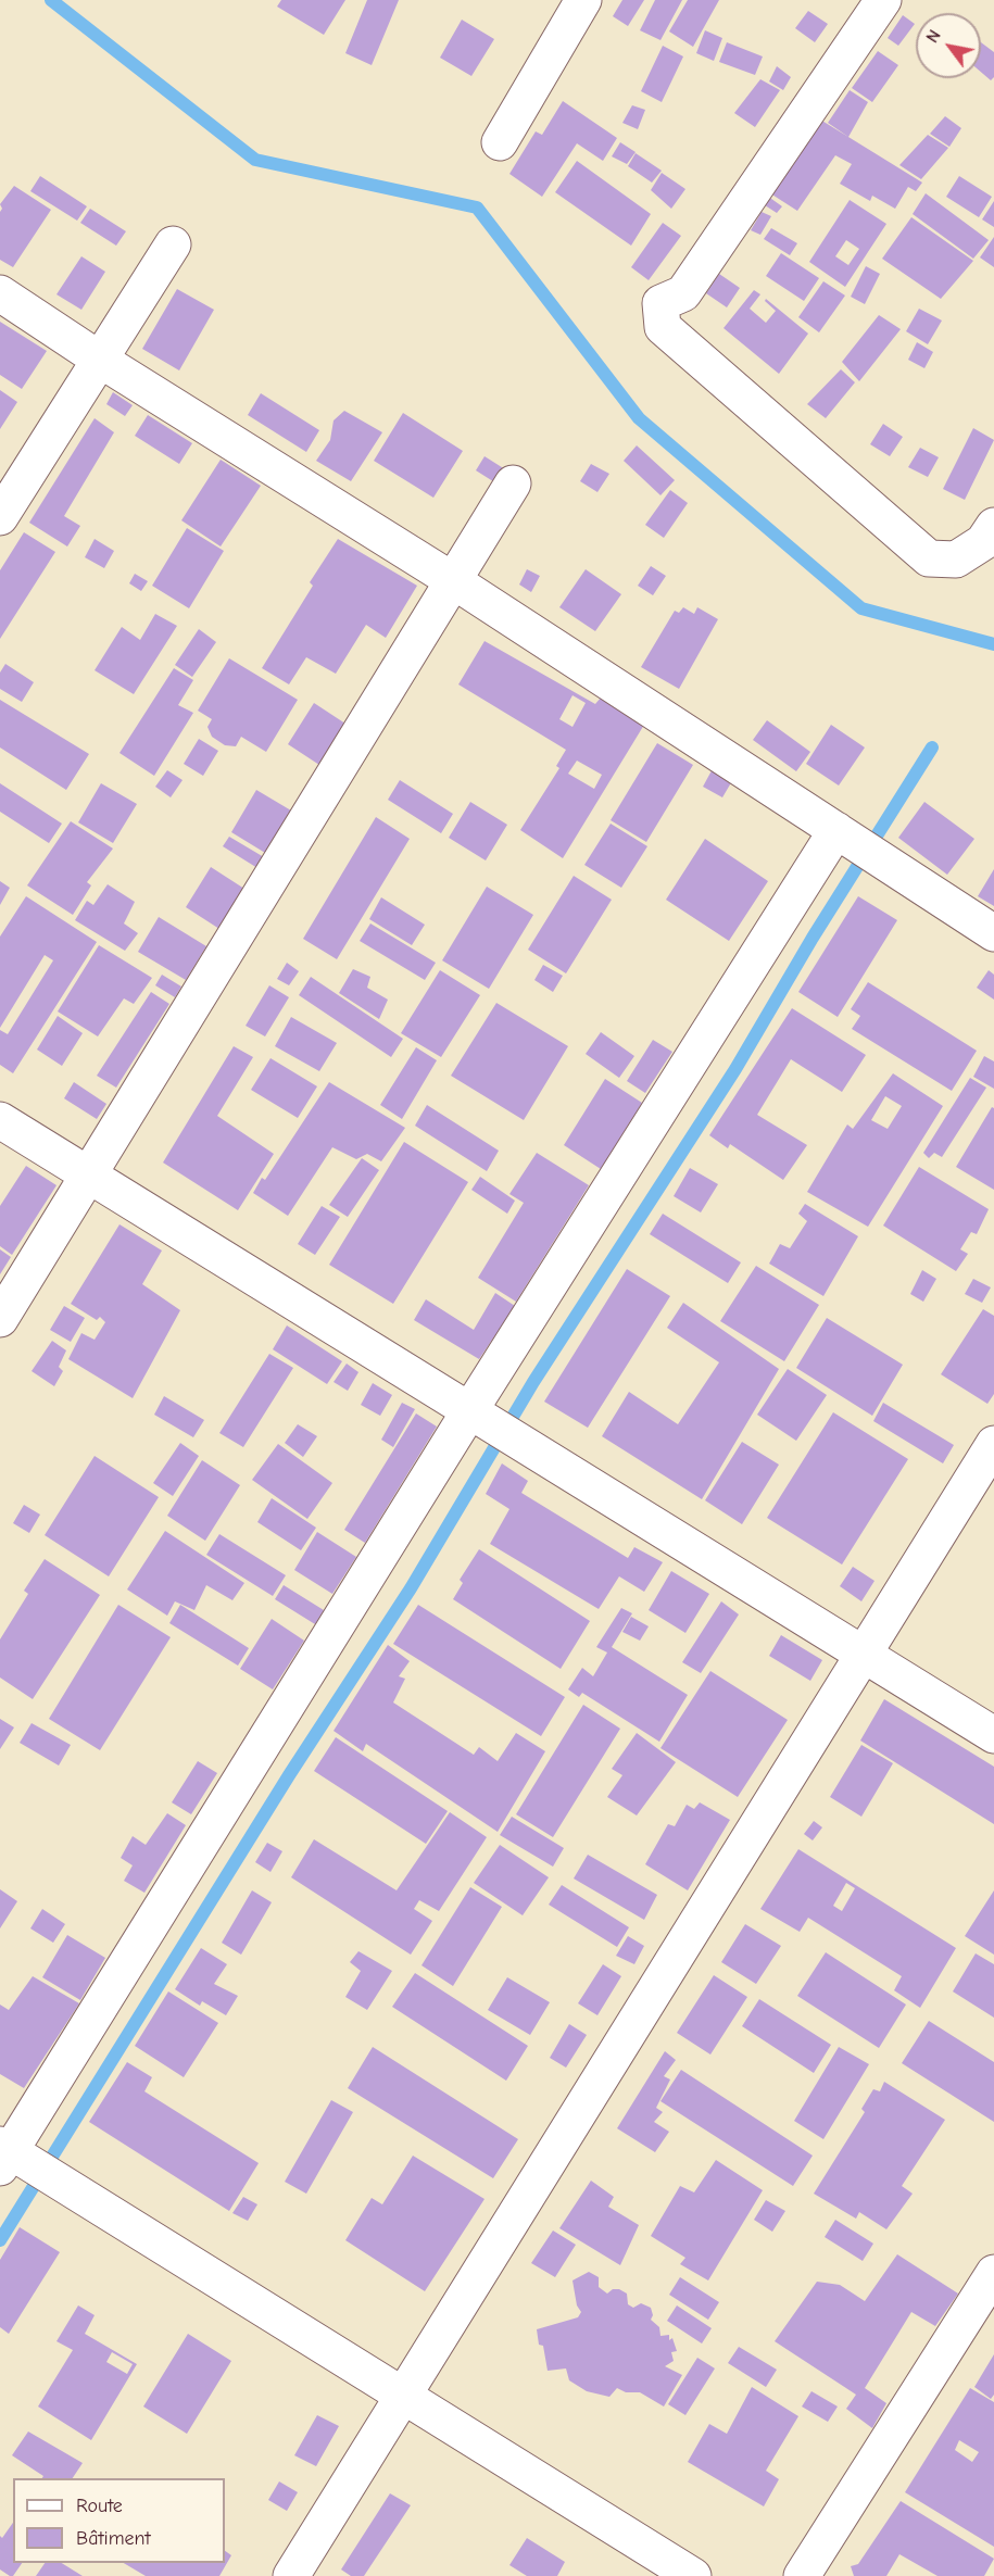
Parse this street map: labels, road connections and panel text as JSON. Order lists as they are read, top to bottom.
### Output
{
  "legend": ["Route", "Bâtiment"],
  "north": "top left"
}
